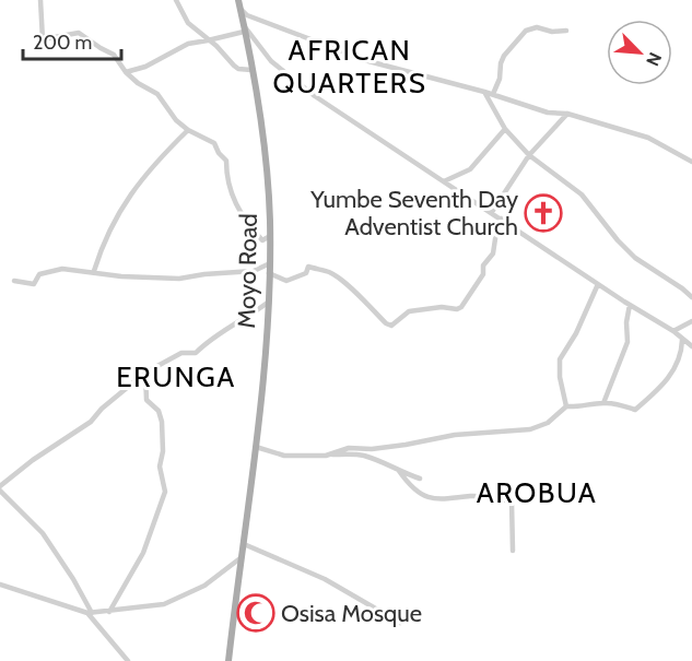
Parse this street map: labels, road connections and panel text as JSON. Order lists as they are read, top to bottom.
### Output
{
  "streets": {
    "main road": ["Moyo Road"]
  },
  "districts": ["AFRICAN QUARTERS", "ERUNGA", "AROBUA"],
  "places": {
    "church": ["Yumbe Seventh Day Adventist Church"],
    "mosque": ["Osisa Mosque"]
  },
  "scale_bar": "200 m",
  "north": "bottom right"
}
